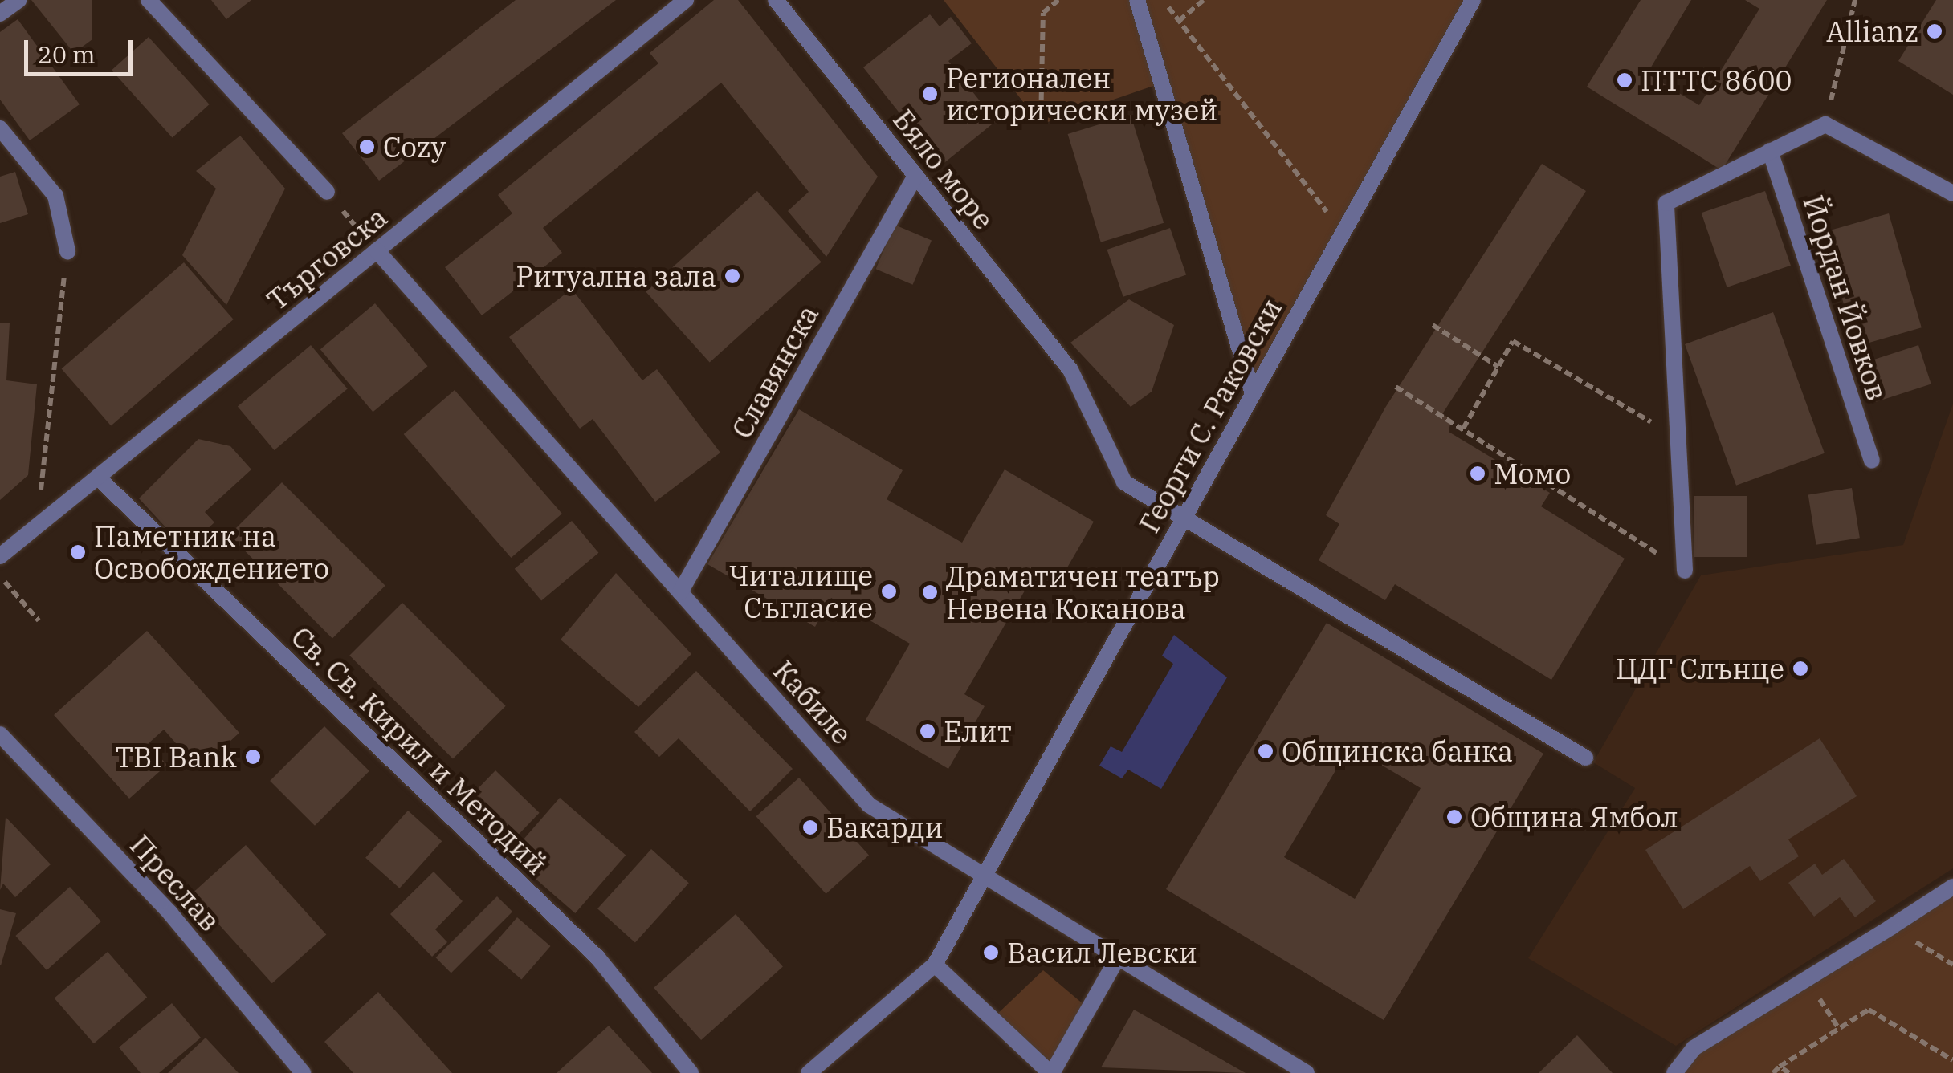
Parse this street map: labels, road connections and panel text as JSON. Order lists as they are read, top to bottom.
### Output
{
  "streets": {
    "street": [
      "Бяло море",
      "Търговска",
      "Йордан Йовков",
      "Славянска",
      "Георги С. Раковски",
      "Кабиле",
      "Св. Св. Кирил и Методий",
      "Преслав"
    ]
  },
  "crossings": [
    ["Бяло море", "Славянска"],
    ["Бяло море", "Георги С. Раковски"],
    ["Търговска", "Кабиле"],
    ["Търговска", "Св. Св. Кирил и Методий"],
    ["Славянска", "Кабиле"],
    ["Георги С. Раковски", "Кабиле"]
  ],
  "places": [
    "Allianz",
    "ПТТС 8600",
    "Регионален исторически музей",
    "Cozy",
    "Ритуална зала",
    "Момо",
    "Паметник на Освобождението",
    "Читалище Съгласие",
    "Драматичен театър Невена Коканова",
    "ЦДГ Слънце",
    "Елит",
    "Общинска банка",
    "TBI Bank",
    "Община Ямбол",
    "Бакарди",
    "Васил Левски"
  ],
  "scale_bar": "20 m"
}
